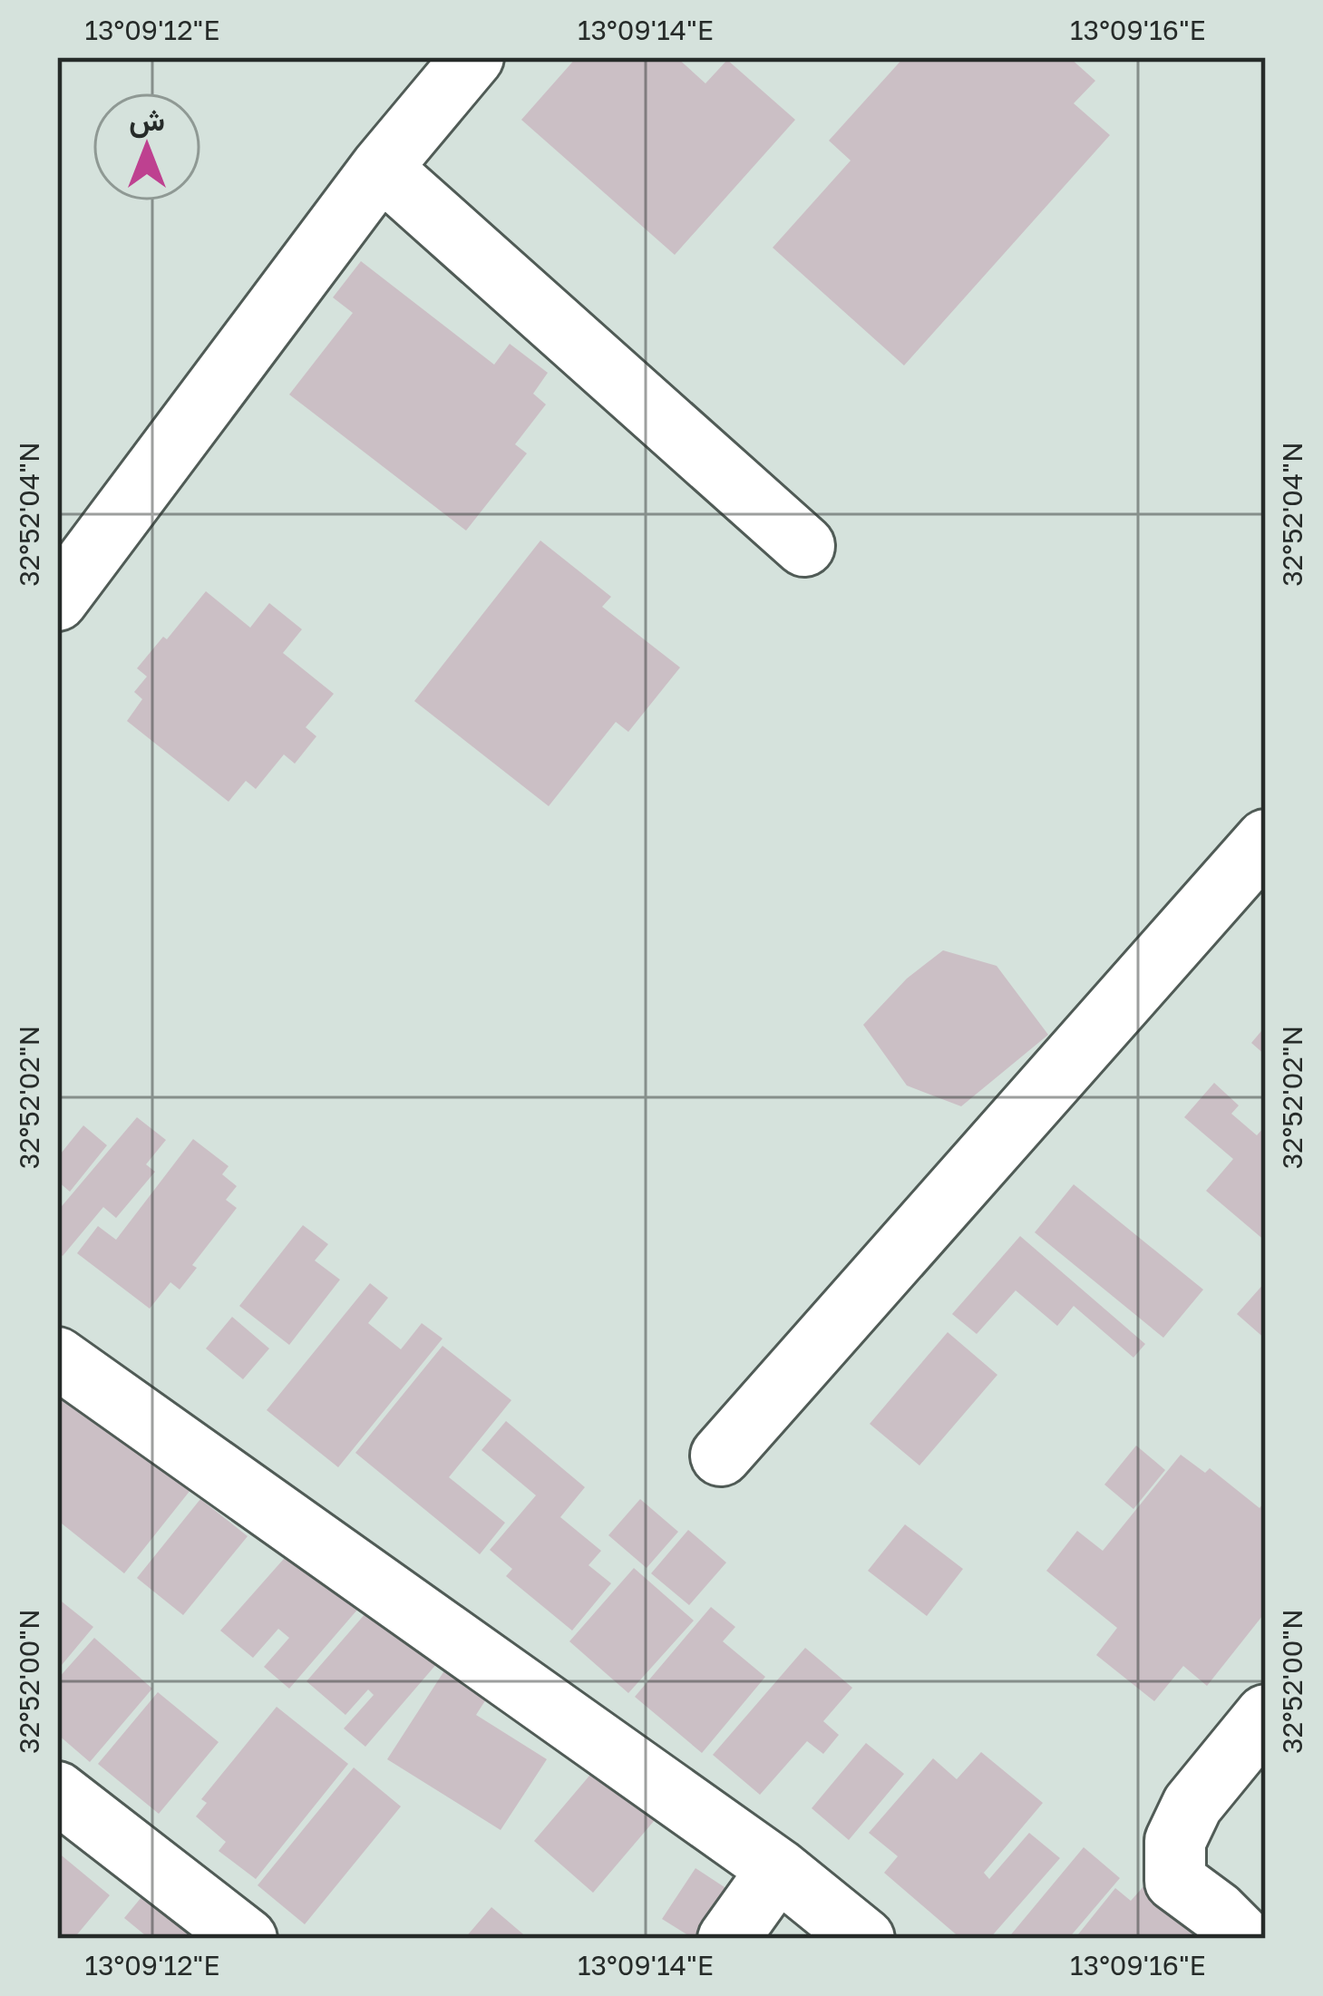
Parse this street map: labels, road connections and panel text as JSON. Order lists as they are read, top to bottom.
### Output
{
  "north": "top",
  "coordinates": [
    "13°09'12\"E",
    "13°09'14\"E",
    "13°09'16\"E",
    "32°52'04\"N",
    "32°52'02\"N",
    "32°52'00\"N"
  ]
}
